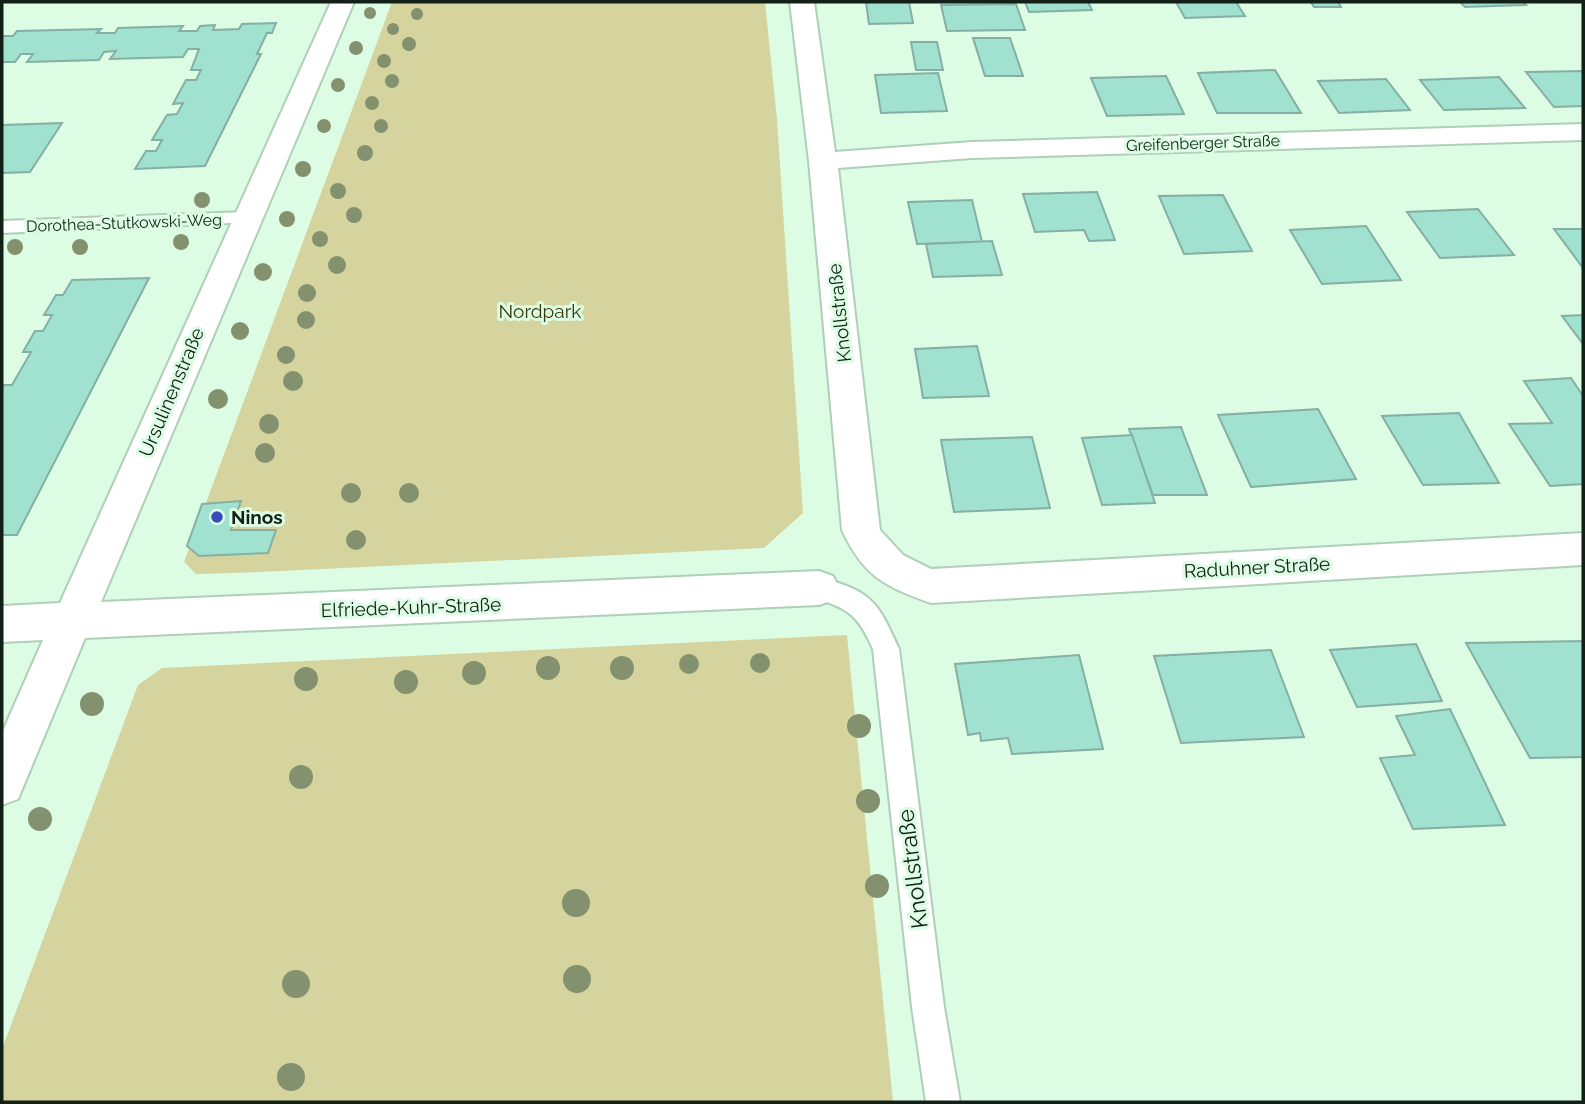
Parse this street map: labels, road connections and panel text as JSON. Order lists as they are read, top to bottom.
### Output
{
  "streets": {
    "street": [
      "Greifenberger Straße",
      "Knollstraße",
      "Ursulinenstraße",
      "Raduhner Straße",
      "Elfriede-Kuhr-Straße"
    ],
    "lane": ["Dorothea-Stutkowski-Weg"]
  },
  "crossings": [
    ["Greifenberger Straße", "Knollstraße"],
    ["Dorothea-Stutkowski-Weg", "Ursulinenstraße"],
    ["Knollstraße", "Raduhner Straße"],
    ["Knollstraße", "Elfriede-Kuhr-Straße"],
    ["Ursulinenstraße", "Elfriede-Kuhr-Straße"]
  ],
  "parks": ["Nordpark"],
  "places": ["Ninos"]
}
